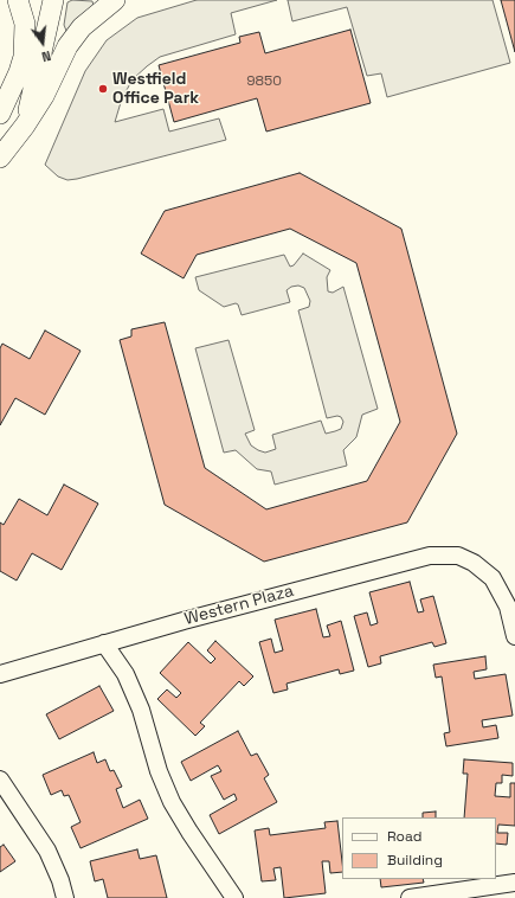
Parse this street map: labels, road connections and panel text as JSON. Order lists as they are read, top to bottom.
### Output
{
  "streets": {
    "street": ["Western Plaza"]
  },
  "places": ["Westfield Office Park"],
  "house_numbers": ["9850"],
  "legend": ["Road", "Building"],
  "north": "bottom"
}
